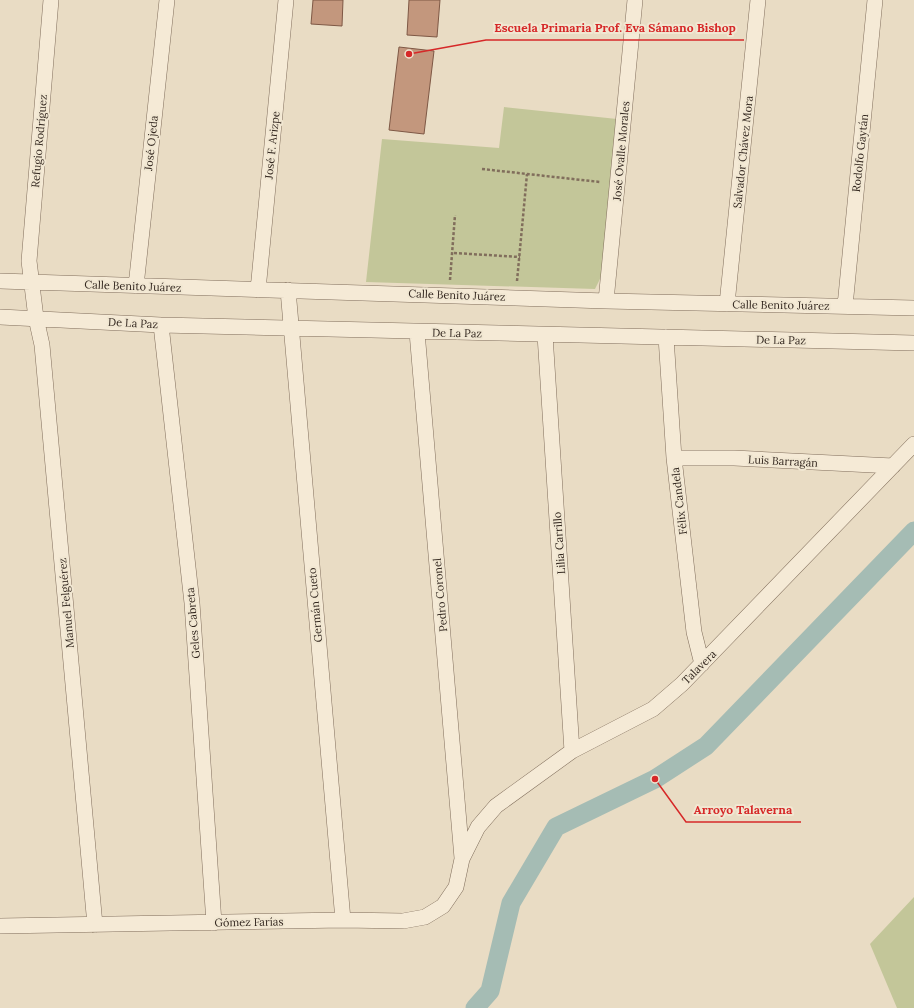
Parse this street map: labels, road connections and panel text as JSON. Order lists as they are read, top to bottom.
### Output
{
  "streets": {
    "street": [
      "Refugio Rodríguez",
      "José Ojeda",
      "José F. Arizpe",
      "José Ovalle Morales",
      "Salvador Chávez Mora",
      "Rodolfo Gaytán",
      "Calle Benito Juárez",
      "De La Paz",
      "Luis Barragán",
      "Félix Candela",
      "Lilia Carrillo",
      "Pedro Coronel",
      "Manuel Felguérez",
      "Germán Cueto",
      "Geles Cabreta",
      "Talavera",
      "Gómez Farías"
    ]
  },
  "crossings": [
    ["Refugio Rodríguez", "Calle Benito Juárez"],
    ["Refugio Rodríguez", "Manuel Felguérez"],
    ["José Ojeda", "Calle Benito Juárez"],
    ["José F. Arizpe", "Calle Benito Juárez"],
    ["José Ovalle Morales", "Calle Benito Juárez"],
    ["Salvador Chávez Mora", "Calle Benito Juárez"],
    ["Rodolfo Gaytán", "Calle Benito Juárez"],
    ["Calle Benito Juárez", "Manuel Felguérez"],
    ["Calle Benito Juárez", "Germán Cueto"],
    ["De La Paz", "Félix Candela"],
    ["De La Paz", "Lilia Carrillo"],
    ["De La Paz", "Pedro Coronel"],
    ["De La Paz", "Manuel Felguérez"],
    ["De La Paz", "Germán Cueto"],
    ["De La Paz", "Geles Cabreta"],
    ["Luis Barragán", "Félix Candela"],
    ["Luis Barragán", "Talavera"],
    ["Félix Candela", "Talavera"],
    ["Lilia Carrillo", "Talavera"],
    ["Pedro Coronel", "Talavera"],
    ["Pedro Coronel", "Gómez Farías"],
    ["Manuel Felguérez", "Gómez Farías"],
    ["Germán Cueto", "Gómez Farías"],
    ["Geles Cabreta", "Gómez Farías"],
    ["Talavera", "Gómez Farías"]
  ],
  "places": ["Escuela Primaria Prof. Eva Sámano Bishop", "Arroyo Talaverna"]
}
